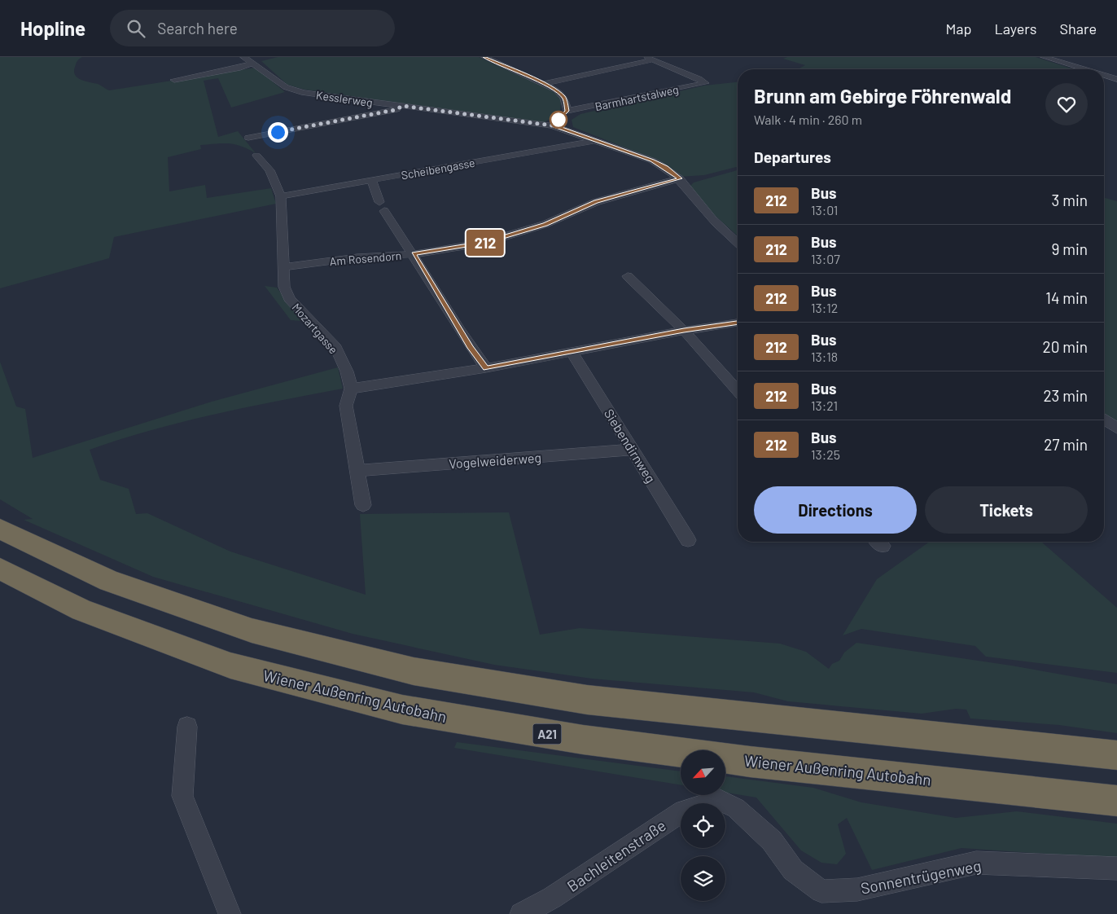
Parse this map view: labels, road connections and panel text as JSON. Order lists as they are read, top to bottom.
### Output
{
  "streets": {
    "highway": ["Wiener Außenring Autobahn", "A21"],
    "street": [
      "Barmhartstalweg",
      "Kesslerweg",
      "Scheibengasse",
      "Am Rosendorn",
      "Mozartgasse",
      "Siebendirnweg",
      "Vogelweiderweg",
      "Bachleitenstraße",
      "Sonnentrügenweg"
    ]
  },
  "crossings": [
    ["Barmhartstalweg", "Kesslerweg"],
    ["Scheibengasse", "Mozartgasse"],
    ["Am Rosendorn", "Mozartgasse"],
    ["Mozartgasse", "Vogelweiderweg"],
    ["Siebendirnweg", "Vogelweiderweg"],
    ["Bachleitenstraße", "Sonnentrügenweg"]
  ],
  "lines": ["bus line 212"],
  "north": "bottom left",
  "page": {
    "header": "Hopline",
    "search": "Search here",
    "nav": ["Map", "Layers", "Share"],
    "on_map": "212",
    "heading": [
      ["Brunn am Gebirge Föhrenwald", "Walk · 4 min · 260 m"],
      "Departures"
    ],
    "list": [
      {
        "mark": "212",
        "name": "Bus",
        "note": "13:01",
        "value": "3 min"
      },
      {
        "mark": "212",
        "name": "Bus",
        "note": "13:07",
        "value": "9 min"
      },
      {
        "mark": "212",
        "name": "Bus",
        "note": "13:12",
        "value": "14 min"
      },
      {
        "mark": "212",
        "name": "Bus",
        "note": "13:18",
        "value": "20 min"
      },
      {
        "mark": "212",
        "name": "Bus",
        "note": "13:21",
        "value": "23 min"
      },
      {
        "mark": "212",
        "name": "Bus",
        "note": "13:25",
        "value": "27 min"
      }
    ],
    "buttons": ["Directions", "Tickets"]
  }
}
